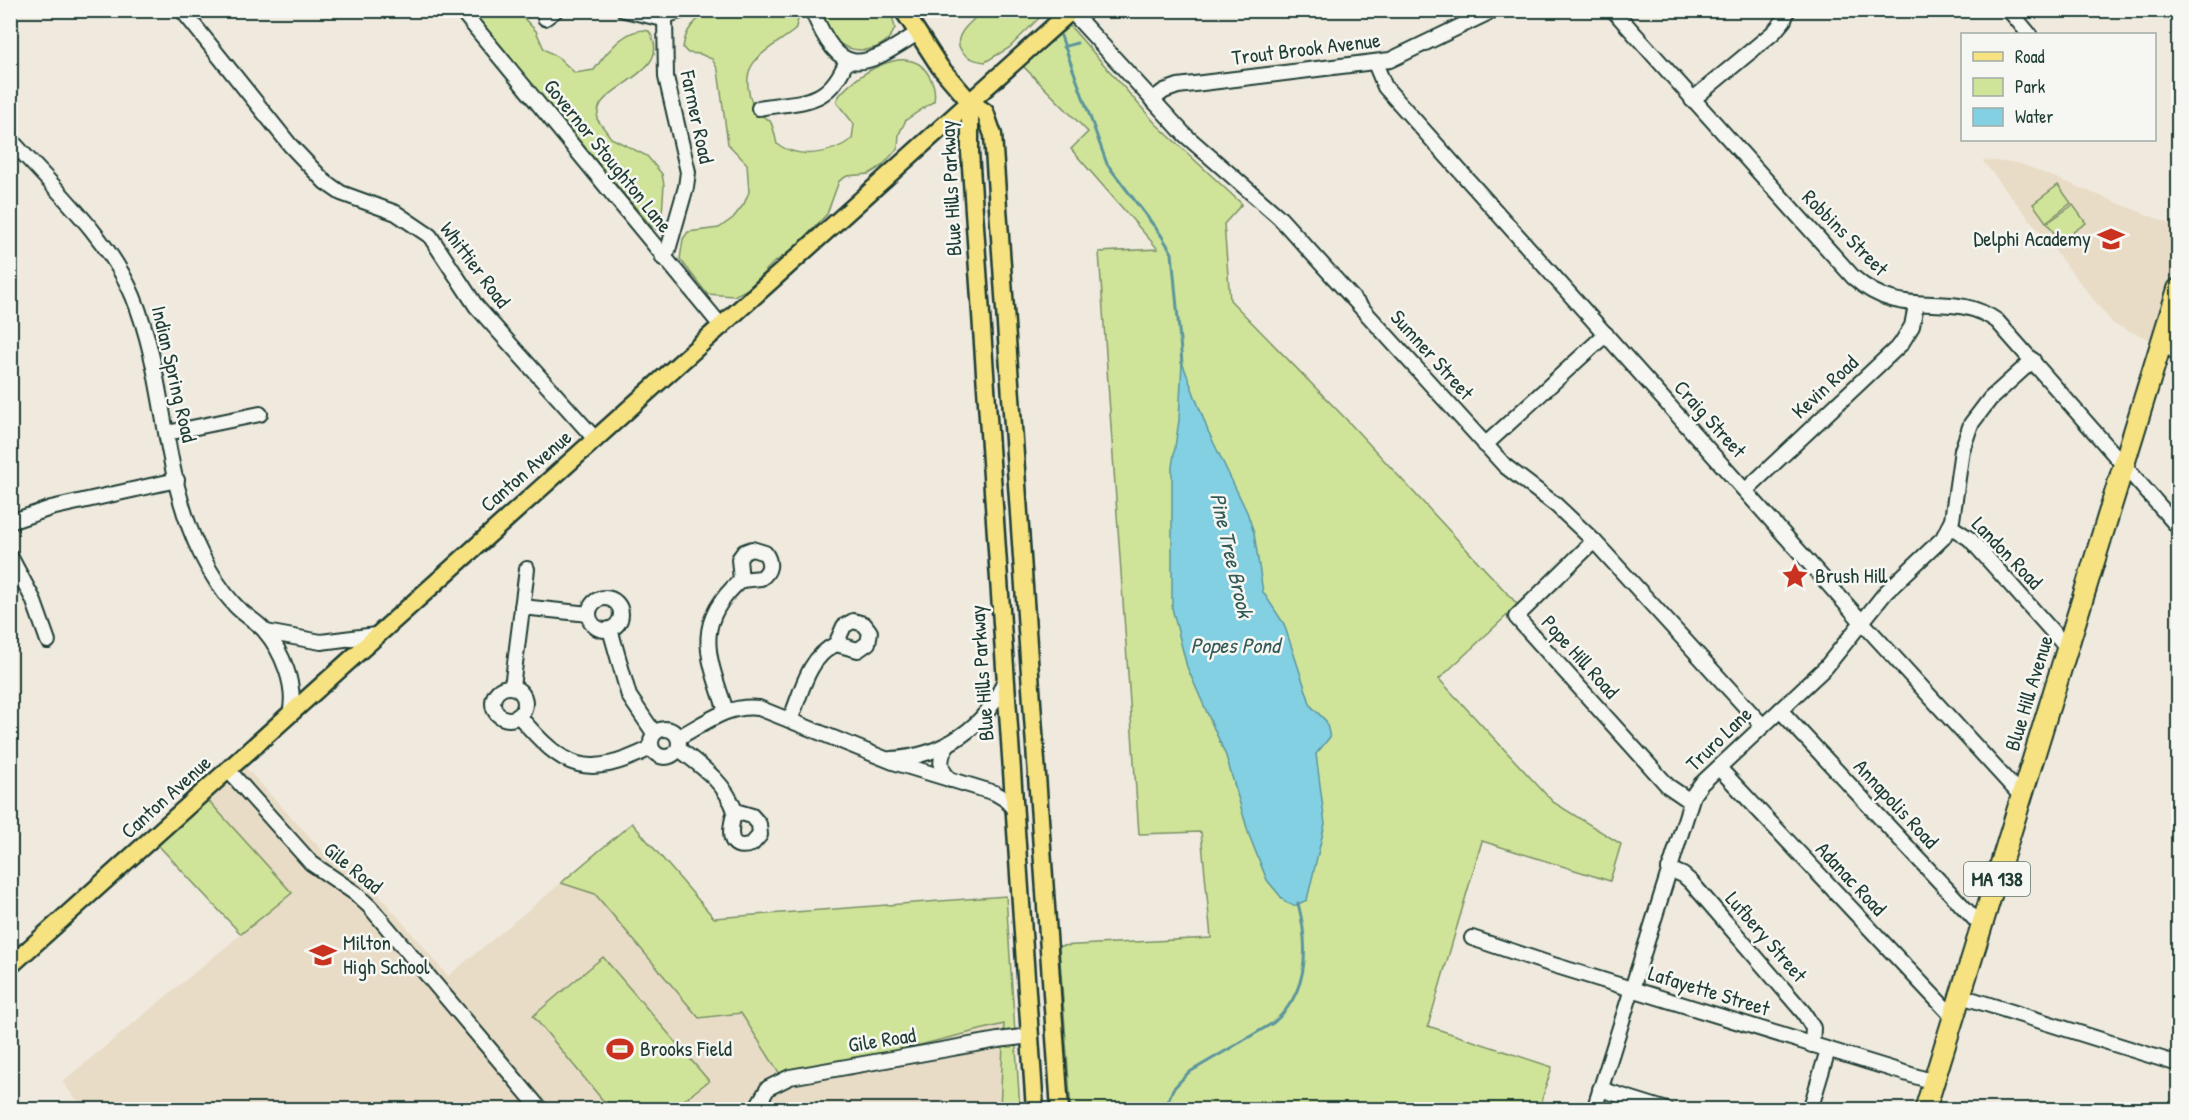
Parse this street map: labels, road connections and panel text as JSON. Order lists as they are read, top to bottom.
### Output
{
  "streets": {
    "highway": ["Blue Hill Avenue", "MA 138"],
    "main road": ["Blue Hills Parkway", "Canton Avenue"],
    "street": [
      "Trout Brook Avenue",
      "Farmer Road",
      "Governor Stoughton Lane",
      "Robbins Street",
      "Whittier Road",
      "Sumner Street",
      "Indian Spring Road",
      "Kevin Road",
      "Craig Street",
      "Landon Road",
      "Pope Hill Road",
      "Truro Lane",
      "Annapolis Road",
      "Gile Road",
      "Adanac Road",
      "Lufbery Street",
      "Lafayette Street"
    ]
  },
  "crossings": [
    ["Trout Brook Avenue", "Sumner Street"],
    ["Trout Brook Avenue", "Craig Street"],
    ["Farmer Road", "Governor Stoughton Lane"],
    ["Governor Stoughton Lane", "Canton Avenue"],
    ["Blue Hills Parkway", "Canton Avenue"],
    ["Blue Hills Parkway", "Gile Road"],
    ["Robbins Street", "Kevin Road"],
    ["Robbins Street", "Landon Road"],
    ["Robbins Street", "Blue Hill Avenue"],
    ["Whittier Road", "Canton Avenue"],
    ["Sumner Street", "Canton Avenue"],
    ["Sumner Street", "Pope Hill Road"],
    ["Sumner Street", "Truro Lane"],
    ["Indian Spring Road", "Canton Avenue"],
    ["Kevin Road", "Craig Street"],
    ["Craig Street", "Blue Hill Avenue"],
    ["Craig Street", "Truro Lane"],
    ["Canton Avenue", "Gile Road"],
    ["Landon Road", "Blue Hill Avenue"],
    ["Landon Road", "Truro Lane"],
    ["Pope Hill Road", "Truro Lane"],
    ["Blue Hill Avenue", "Annapolis Road"],
    ["Blue Hill Avenue", "Adanac Road"],
    ["Blue Hill Avenue", "Lafayette Street"],
    ["Truro Lane", "Annapolis Road"],
    ["Truro Lane", "Adanac Road"],
    ["Truro Lane", "Lufbery Street"],
    ["Truro Lane", "Lafayette Street"],
    ["Lufbery Street", "Lafayette Street"]
  ],
  "water": ["Pine Tree Brook", "Popes Pond"],
  "places": {
    "school or university": ["Delphi Academy", "Milton High School"],
    "place": ["Brush Hill"],
    "sports": ["Brooks Field"]
  },
  "legend": ["Road", "Park", "Water"]
}
